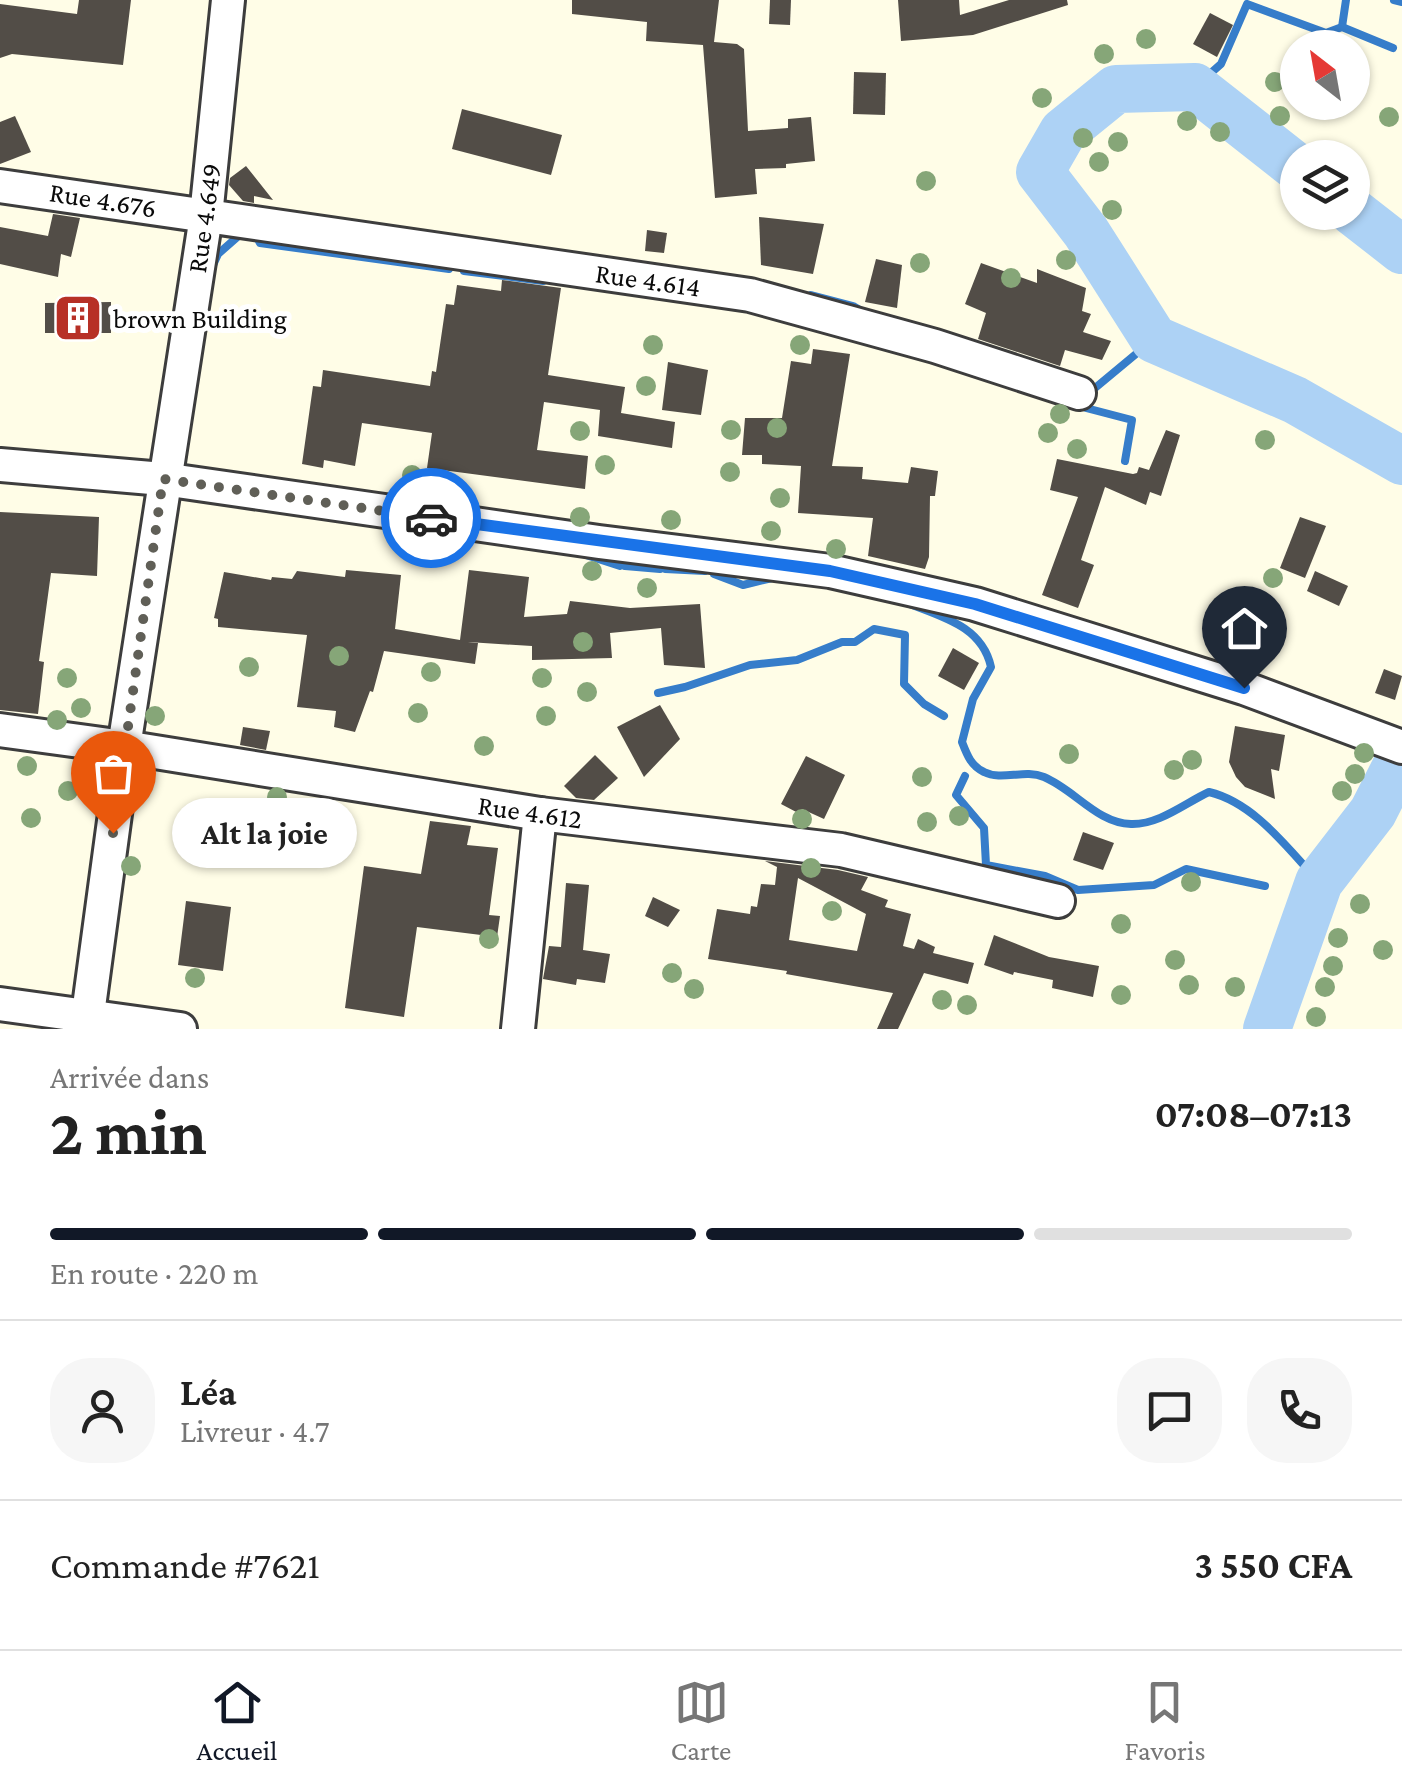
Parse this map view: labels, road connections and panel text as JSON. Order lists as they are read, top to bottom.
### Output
{
  "streets": {
    "street": [
      "Rue 4.676",
      "Rue 4.649",
      "Rue 4.614",
      "Rue 4.612"
    ]
  },
  "crossings": [
    ["Rue 4.676", "Rue 4.649"],
    ["Rue 4.676", "Rue 4.614"],
    ["Rue 4.649", "Rue 4.614"],
    ["Rue 4.649", "Rue 4.612"]
  ],
  "places": {
    "building": ["brown Building"],
    "other": ["Alt la joie"]
  },
  "north": "top left",
  "page": {
    "bubble": "Alt la joie",
    "heading": ["2 min", "Arrivée dans", "07:08–07:13"],
    "panel": [
      "Léa",
      "Livreur · 4.7",
      "Commande #7621",
      "3 550 CFA"
    ],
    "bar": "En route · 220 m",
    "tabs": ["Accueil", "Carte", "Favoris"]
  }
}
